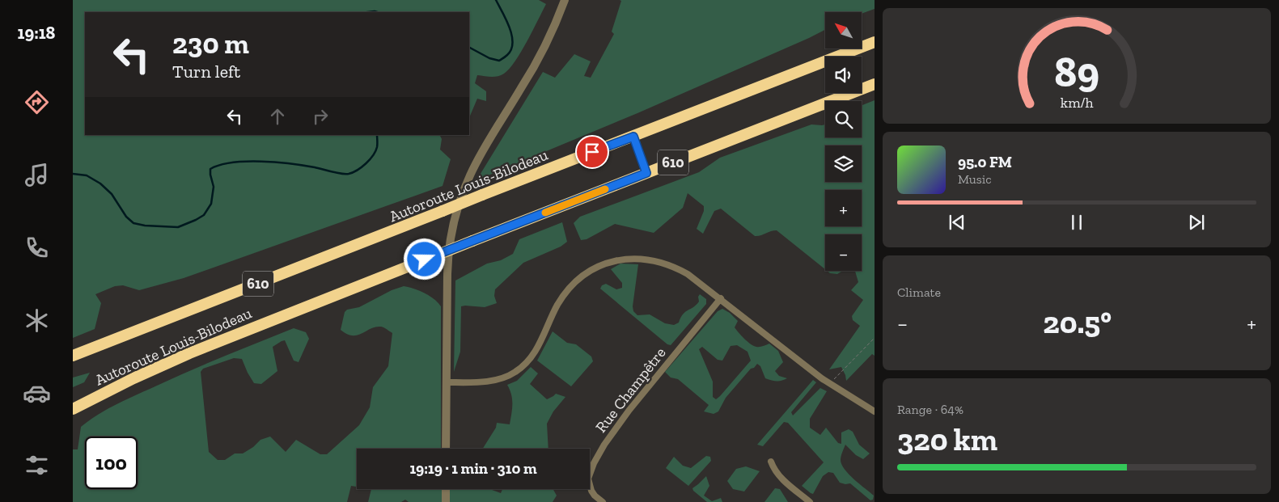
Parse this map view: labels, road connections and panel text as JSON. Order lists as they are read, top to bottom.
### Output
{
  "streets": {
    "highway": ["610", "Autoroute Louis-Bilodeau"],
    "street": ["Rue Champêtre"]
  },
  "crossings": [
    ["610", "Autoroute Louis-Bilodeau"]
  ],
  "north": "top left",
  "page": {
    "tabs": "19:18",
    "map_buttons": ["+", "−"],
    "turn": ["230 m", "Turn left"],
    "song": ["95.0 FM", "Music"],
    "tile": [
      "Climate",
      ["Range · 64%", "320 km"]
    ],
    "heat": ["−", "20.5°", "+"],
    "limit": "100",
    "trip": "19:19 · 1 min · 310 m",
    "gauge": ["89", "km/h"]
  }
}
